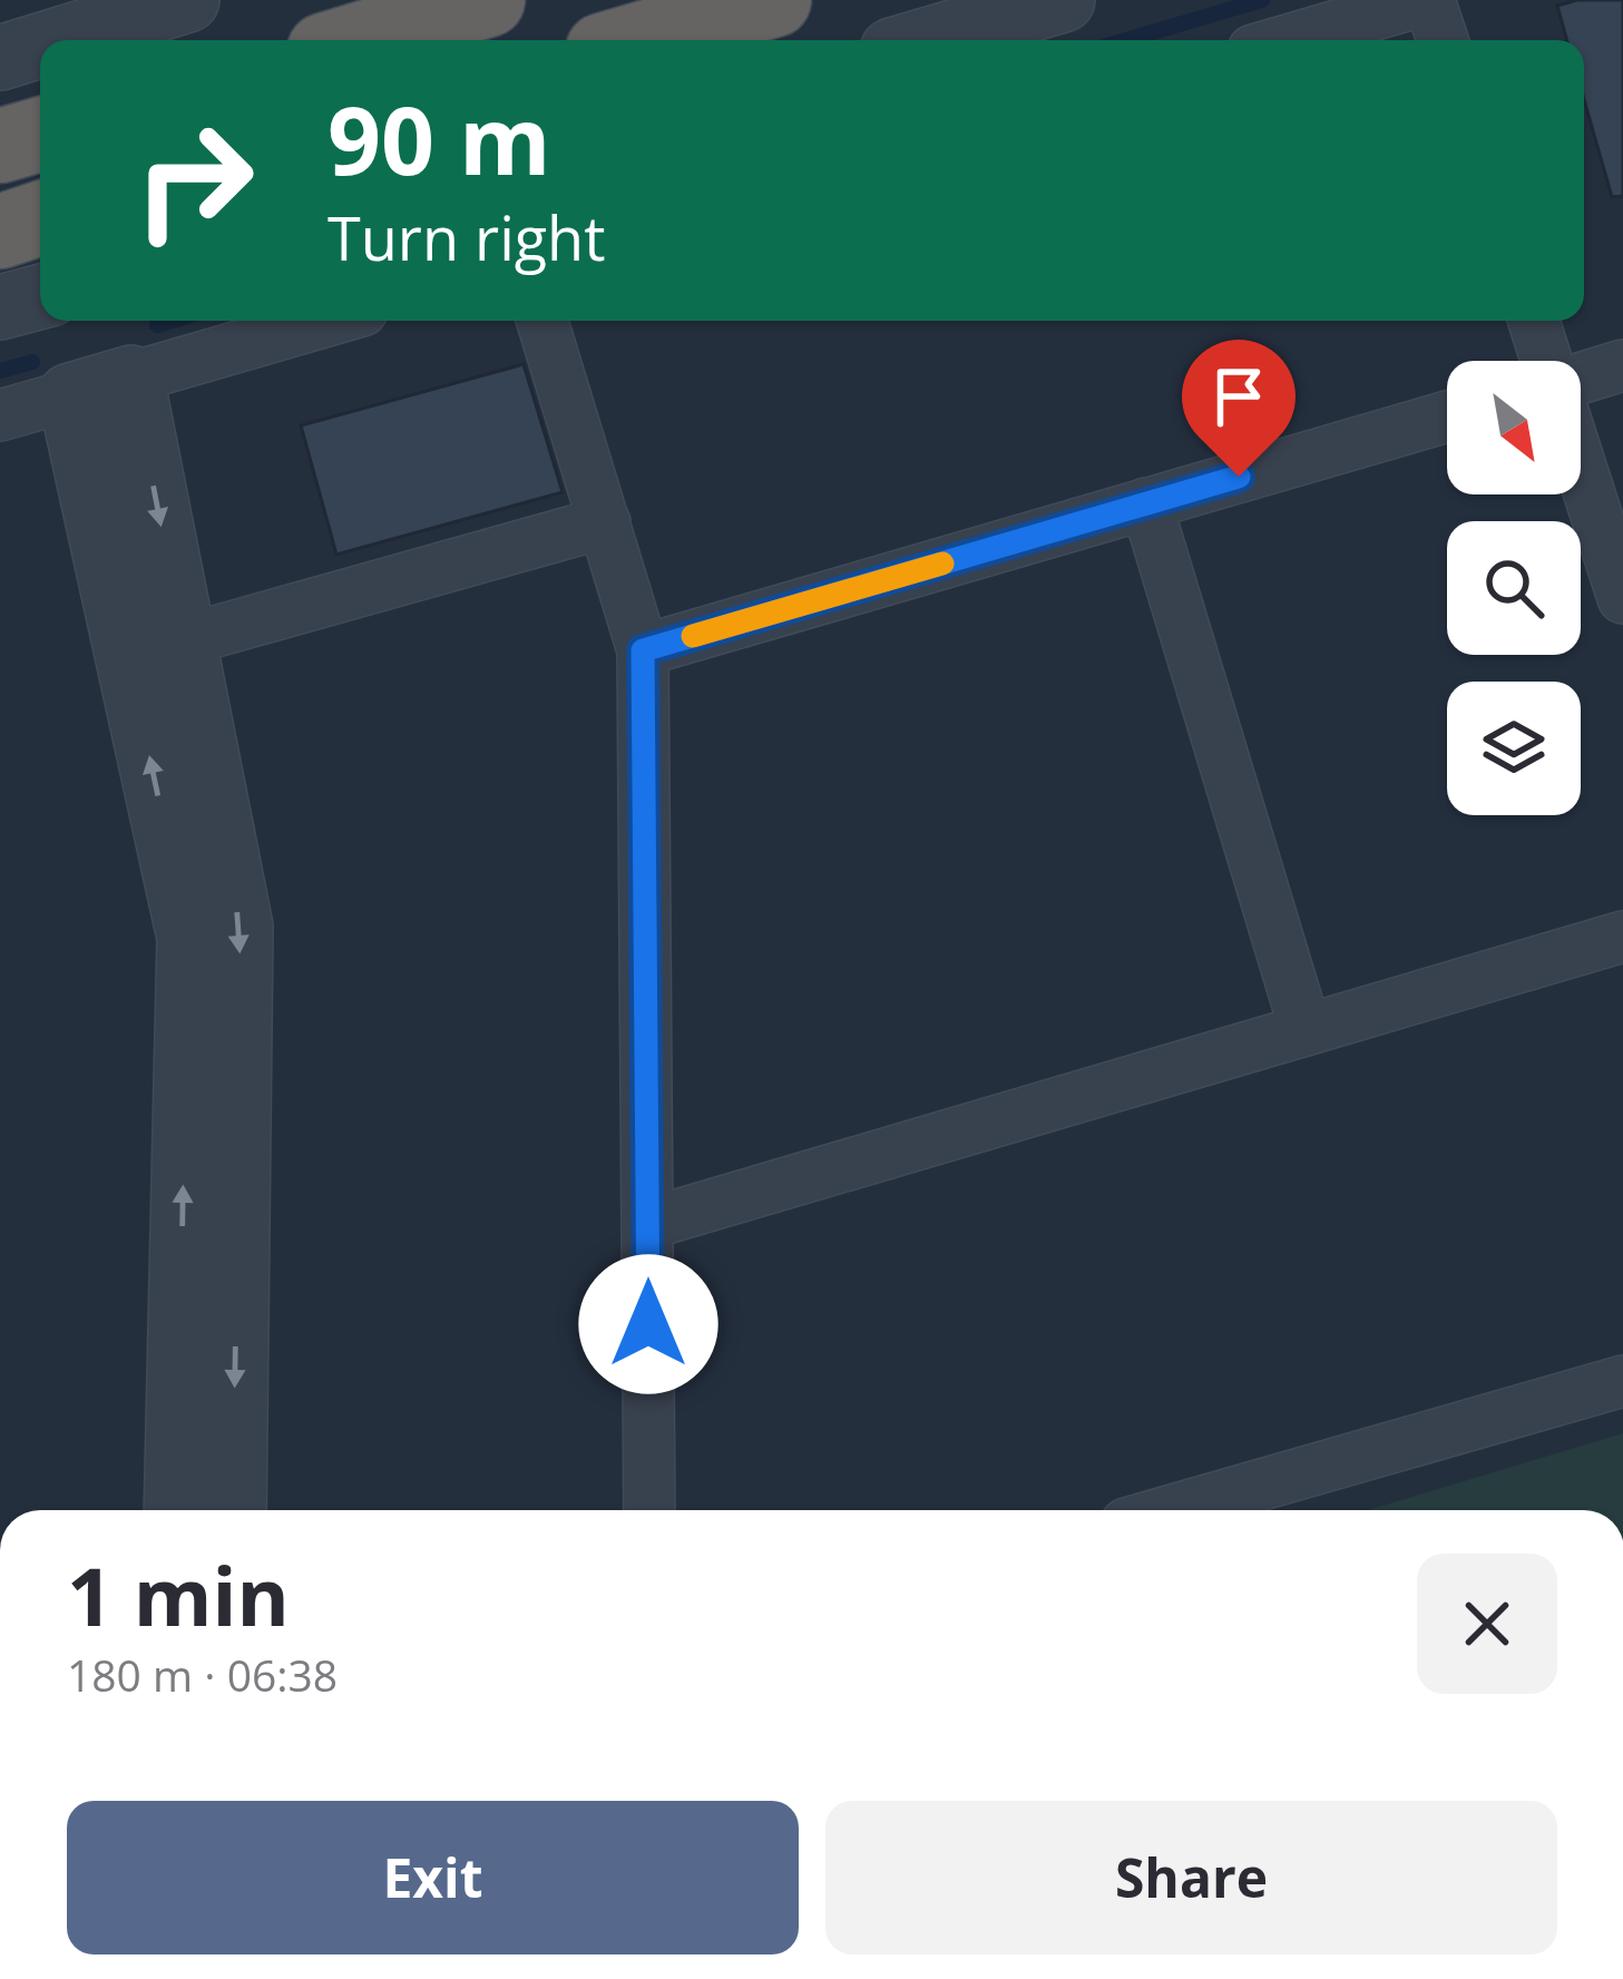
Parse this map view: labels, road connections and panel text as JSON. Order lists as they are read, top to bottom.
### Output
{
  "north": "bottom right",
  "page": {
    "turn": ["90 m", "Turn right"],
    "heading": ["1 min", "180 m · 06:38"],
    "buttons": ["Exit", "Share"]
  }
}
